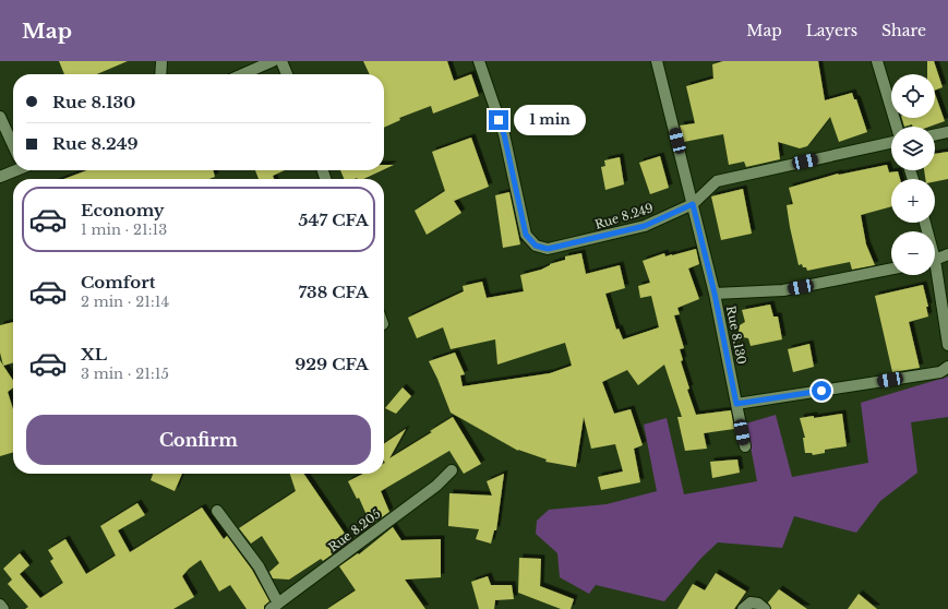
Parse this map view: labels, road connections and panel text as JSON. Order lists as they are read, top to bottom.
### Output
{
  "streets": {
    "street": ["Rue 8.249", "Rue 8.130", "Rue 8.205"]
  },
  "crossings": [
    ["Rue 8.249", "Rue 8.130"]
  ],
  "page": {
    "header": "Map",
    "nav": ["Map", "Layers", "Share"],
    "map_buttons": ["+", "−"],
    "banner": ["Rue 8.130", "Rue 8.249"],
    "bubble": "1 min",
    "list": [
      {
        "name": "Economy",
        "note": "1 min · 21:13",
        "value": "547 CFA"
      },
      {
        "name": "Comfort",
        "note": "2 min · 21:14",
        "value": "738 CFA"
      },
      {
        "name": "XL",
        "note": "3 min · 21:15",
        "value": "929 CFA"
      }
    ],
    "buttons": "Confirm"
  }
}
